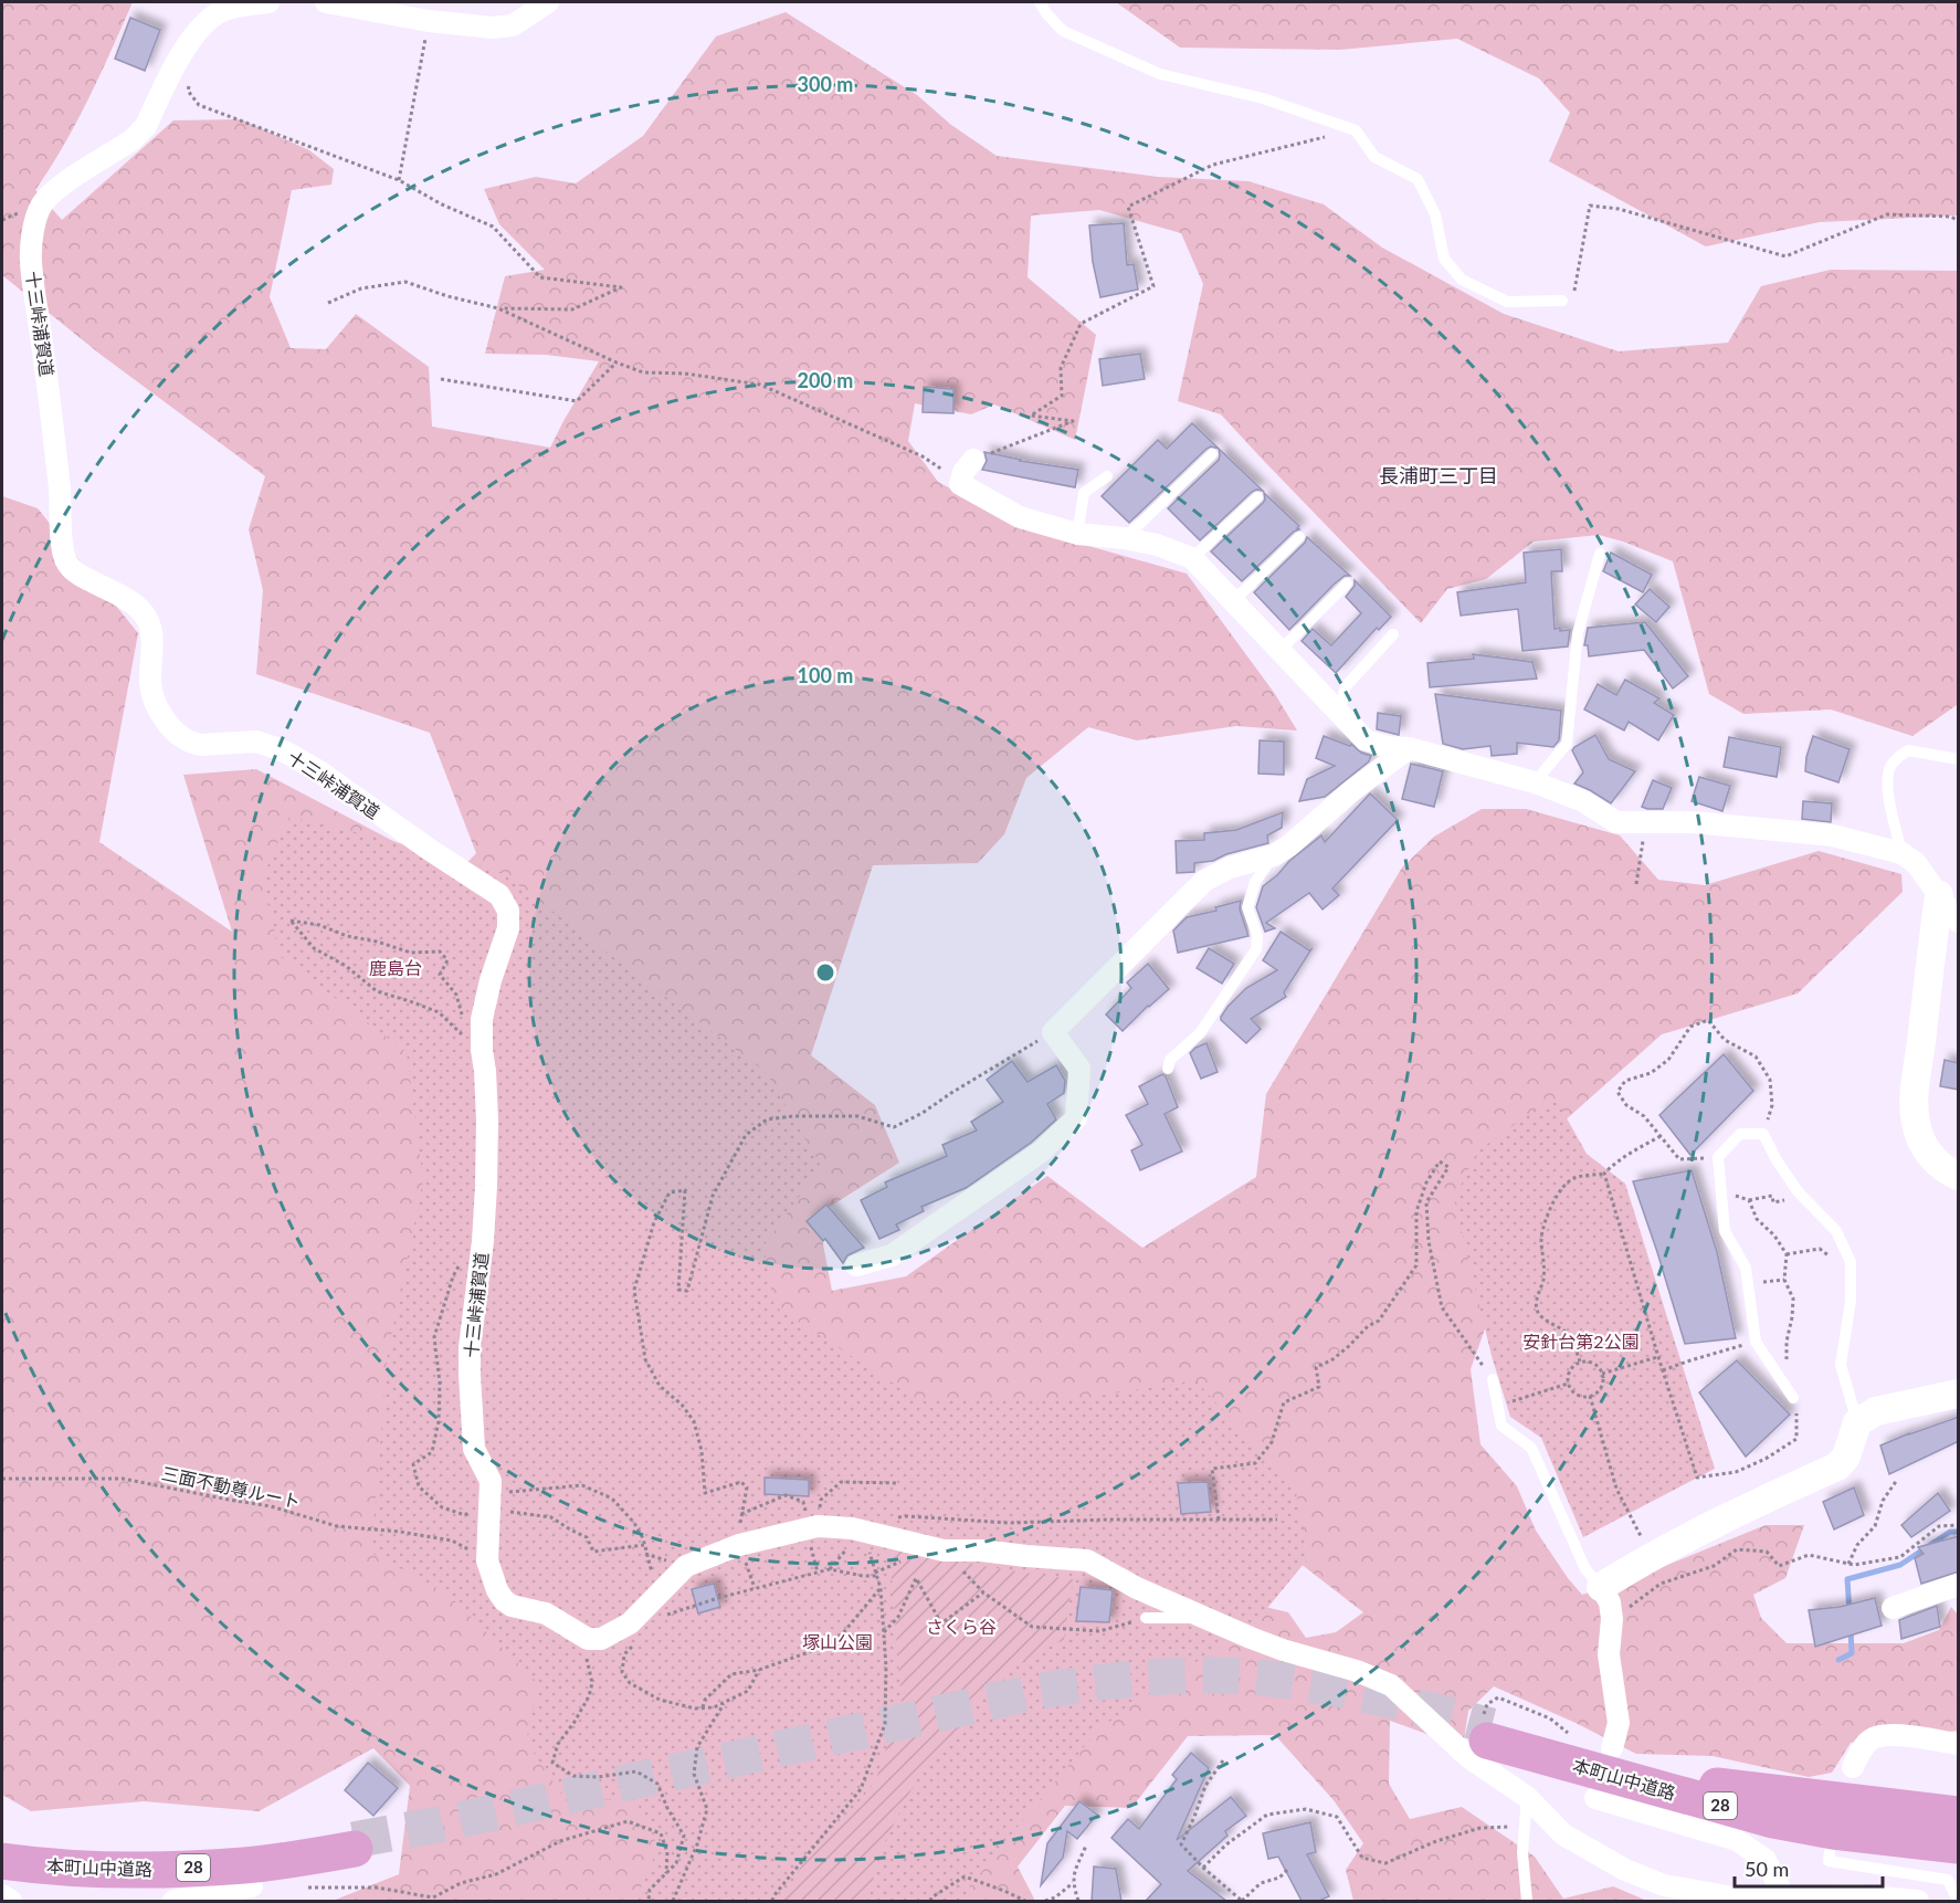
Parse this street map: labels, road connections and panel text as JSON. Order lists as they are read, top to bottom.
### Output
{
  "streets": {
    "highway": ["本町山中道路", "28"],
    "street": ["十三峠浦賀道"],
    "path": ["三面不動尊ルート"]
  },
  "districts": ["長浦町三丁目"],
  "parks": [
    "鹿島台",
    "安針台第2公園",
    "さくら谷",
    "塚山公園"
  ],
  "scale_bar": "50 m",
  "rings": ["300 m", "200 m", "100 m"]
}
